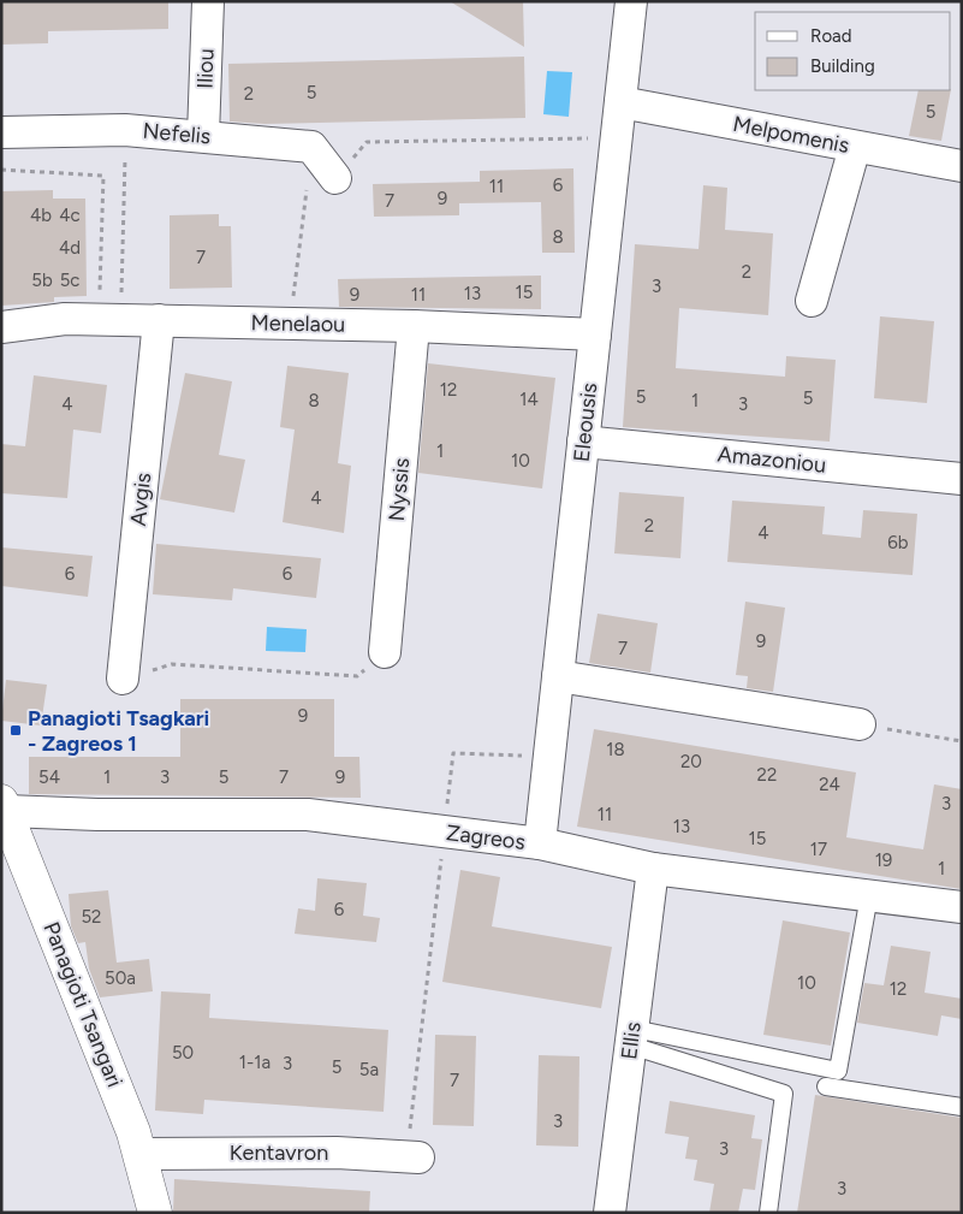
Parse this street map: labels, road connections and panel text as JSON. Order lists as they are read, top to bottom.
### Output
{
  "streets": {
    "street": [
      "Iliou",
      "Nefelis",
      "Melpomenis",
      "Menelaou",
      "Eleousis",
      "Amazoniou",
      "Nyssis",
      "Avgis",
      "Zagreos",
      "Panagioti Tsangari",
      "Ellis",
      "Kentavron"
    ]
  },
  "crossings": [
    ["Iliou", "Nefelis"],
    ["Melpomenis", "Eleousis"],
    ["Menelaou", "Eleousis"],
    ["Menelaou", "Nyssis"],
    ["Menelaou", "Avgis"],
    ["Eleousis", "Amazoniou"],
    ["Eleousis", "Zagreos"],
    ["Zagreos", "Panagioti Tsangari"],
    ["Zagreos", "Ellis"],
    ["Panagioti Tsangari", "Kentavron"]
  ],
  "places": {
    "transit": ["Panagioti Tsagkari - Zagreos 1"]
  },
  "house_numbers": [
    "5",
    "2",
    "5",
    "6",
    "11",
    "9",
    "7",
    "4b",
    "4c",
    "8",
    "4d",
    "7",
    "2",
    "5b",
    "5c",
    "3",
    "15",
    "13",
    "9",
    "11",
    "12",
    "5",
    "5",
    "14",
    "8",
    "1",
    "4",
    "3",
    "1",
    "10",
    "4",
    "2",
    "4",
    "6b",
    "6",
    "6",
    "9",
    "7",
    "9",
    "18",
    "20",
    "22",
    "54",
    "1",
    "3",
    "5",
    "7",
    "9",
    "24",
    "3",
    "11",
    "13",
    "15",
    "17",
    "19",
    "1",
    "6",
    "52",
    "50a",
    "10",
    "12",
    "50",
    "1-1a",
    "3",
    "5",
    "5a",
    "7",
    "3",
    "3",
    "3"
  ],
  "legend": ["Road", "Building"]
}
